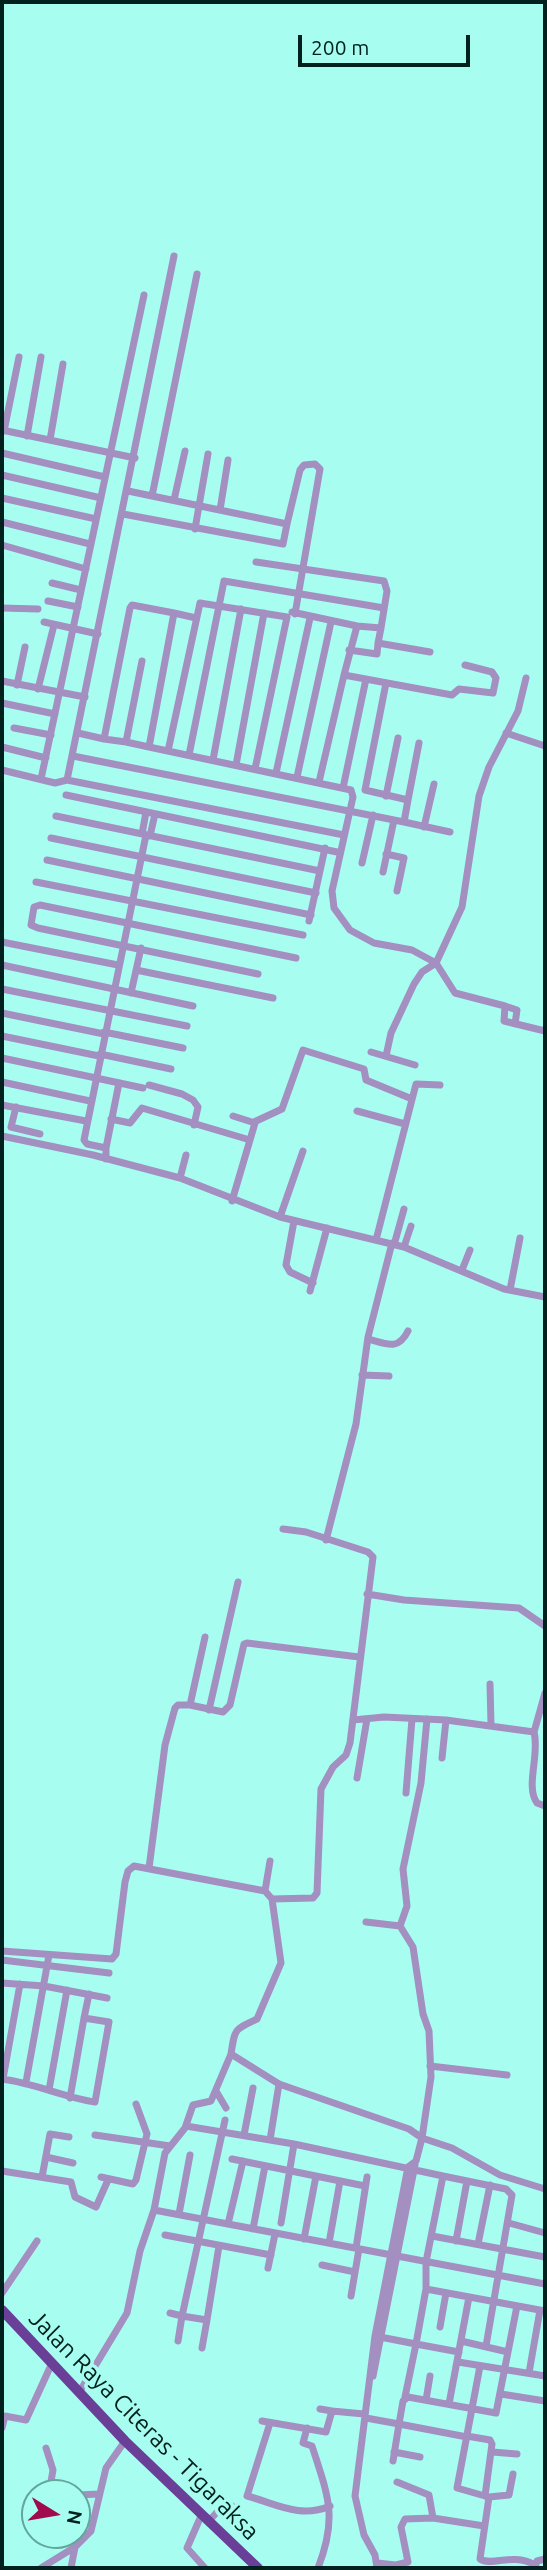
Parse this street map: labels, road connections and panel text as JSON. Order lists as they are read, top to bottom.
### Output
{
  "streets": {
    "main road": ["Jalan Raya Citeras - Tigaraksa"]
  },
  "scale_bar": "200 m",
  "north": "right"
}
